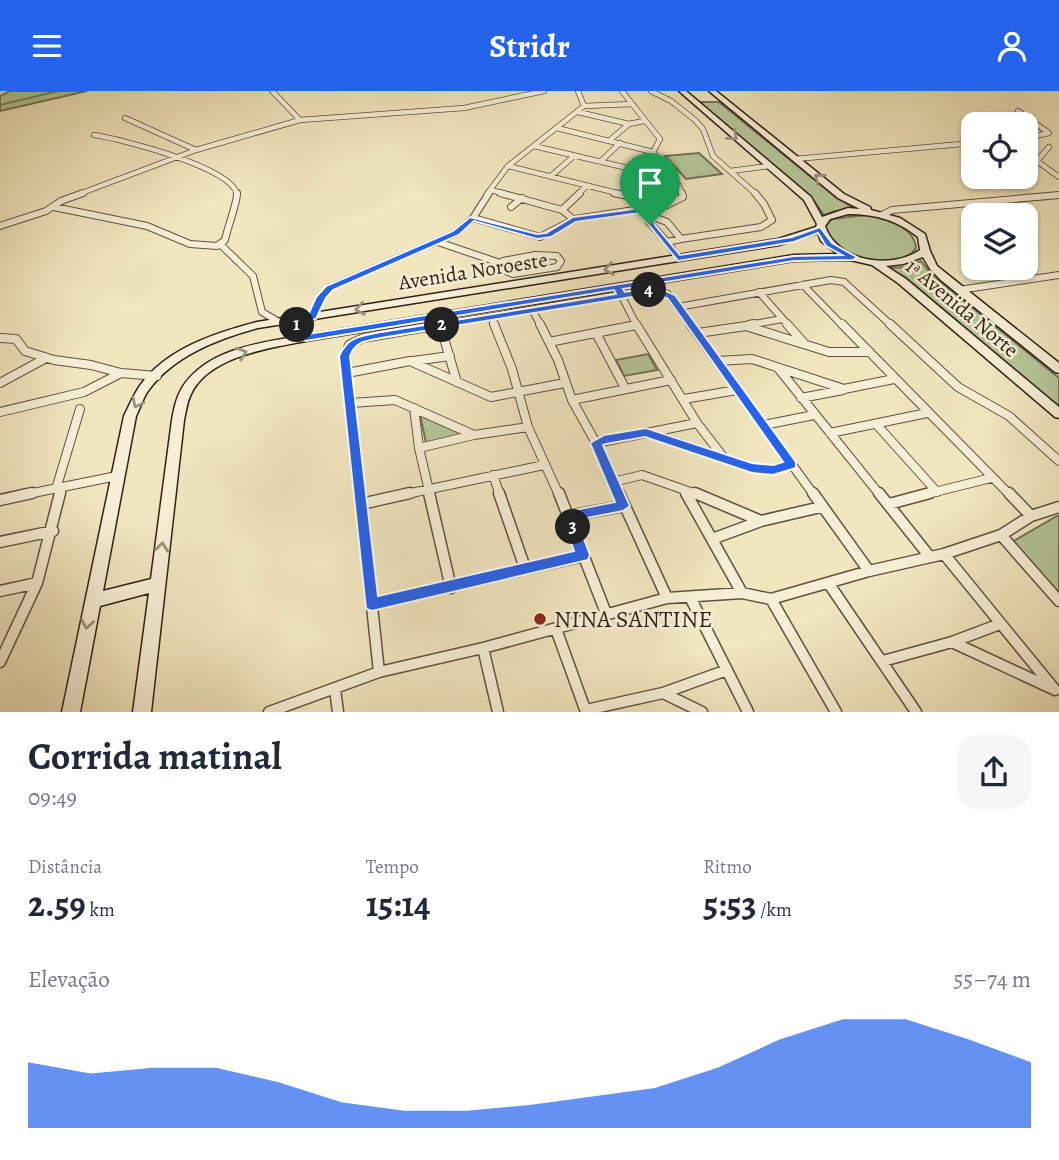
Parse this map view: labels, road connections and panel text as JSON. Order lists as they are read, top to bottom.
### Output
{
  "streets": {
    "street": ["Avenida Noroeste", "1ᵃ Avenida Norte"]
  },
  "crossings": [
    ["Avenida Noroeste", "1ᵃ Avenida Norte"]
  ],
  "places": ["NINA SANTINE"],
  "page": {
    "header": "Stridr",
    "pins": [
      "4",
      "1",
      "2",
      "3"
    ],
    "heading": ["Corrida matinal", "09:49"],
    "stats": [
      ["Distância", "2.59 km"],
      ["Tempo", "15:14"],
      ["Ritmo", "5:53 /km"]
    ],
    "chart": ["Elevação", "55–74 m"]
  }
}
